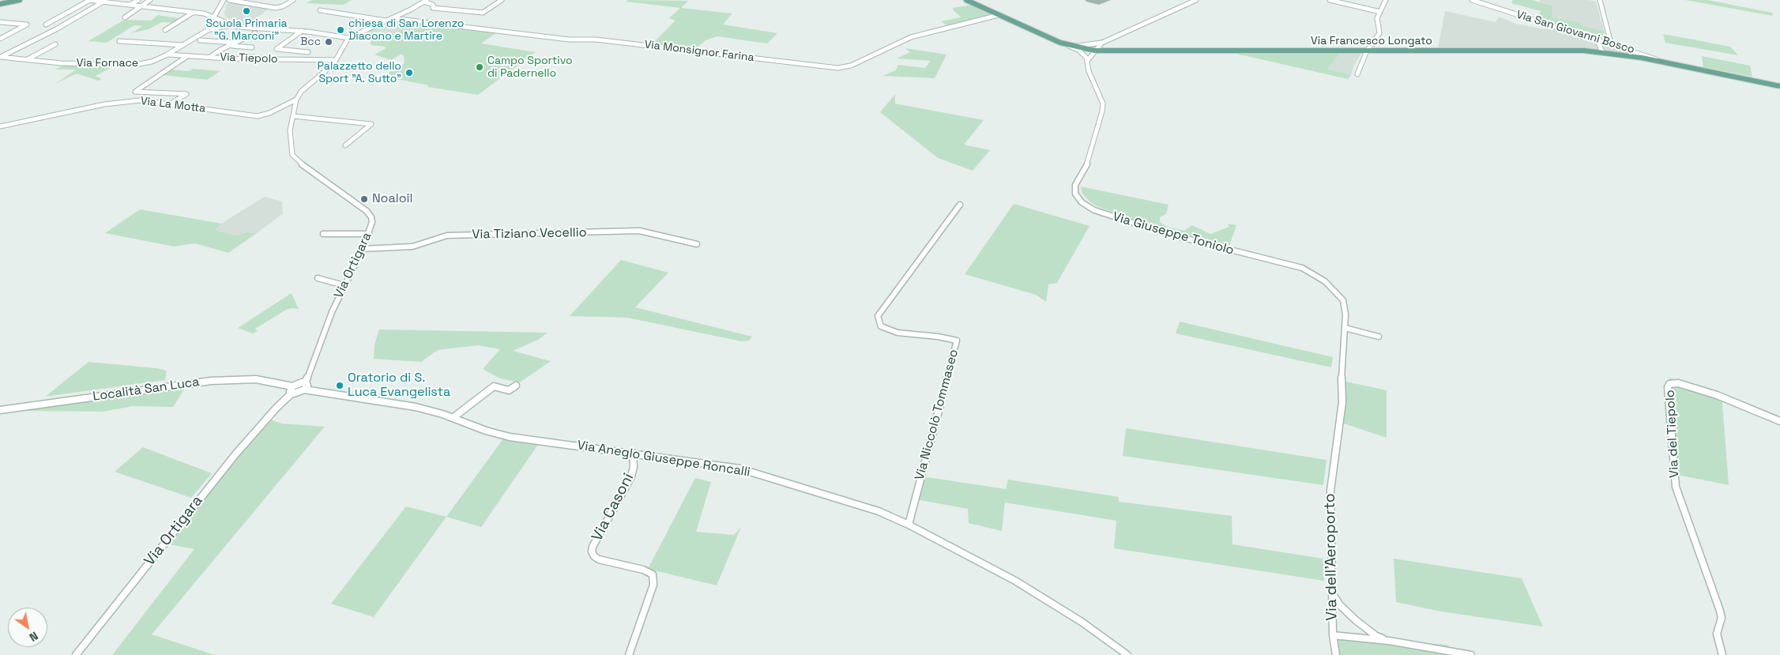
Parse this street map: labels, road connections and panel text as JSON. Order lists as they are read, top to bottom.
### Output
{
  "streets": {
    "main road": ["Via Francesco Longato"],
    "street": [
      "Via San Giovanni Bosco",
      "Via Monsignor Farina",
      "Via Tiepolo",
      "Via Fornace",
      "Via La Motta",
      "Via Tiziano Vecellio",
      "Via Giuseppe Toniolo",
      "Via Ortigara",
      "Località San Luca",
      "Via Niccolò Tommaseo",
      "Via del Tiepolo",
      "Via Aneglo Giuseppe Roncalli",
      "Via Casoni",
      "Via dell'Aeroporto"
    ]
  },
  "crossings": [
    ["Via San Giovanni Bosco", "Via Francesco Longato"],
    ["Via Francesco Longato", "Via Monsignor Farina"],
    ["Via Tiepolo", "Via Fornace"],
    ["Via Tiepolo", "Via Ortigara"],
    ["Via La Motta", "Via Ortigara"],
    ["Via Tiziano Vecellio", "Via Ortigara"],
    ["Via Giuseppe Toniolo", "Via dell'Aeroporto"],
    ["Via Ortigara", "Località San Luca"],
    ["Via Ortigara", "Via Aneglo Giuseppe Roncalli"],
    ["Località San Luca", "Via Aneglo Giuseppe Roncalli"],
    ["Via Niccolò Tommaseo", "Via Aneglo Giuseppe Roncalli"],
    ["Via Aneglo Giuseppe Roncalli", "Via Casoni"]
  ],
  "places": [
    "Scuola Primaria \"G. Marconi\"",
    "chiesa di San Lorenzo Diacono e Martire",
    "Bcc",
    "Campo Sportivo di Padernello",
    "Palazzetto dello Sport \"A. Sutto\"",
    "Noaloil",
    "Oratorio di S. Luca Evangelista"
  ],
  "north": "bottom right"
}
